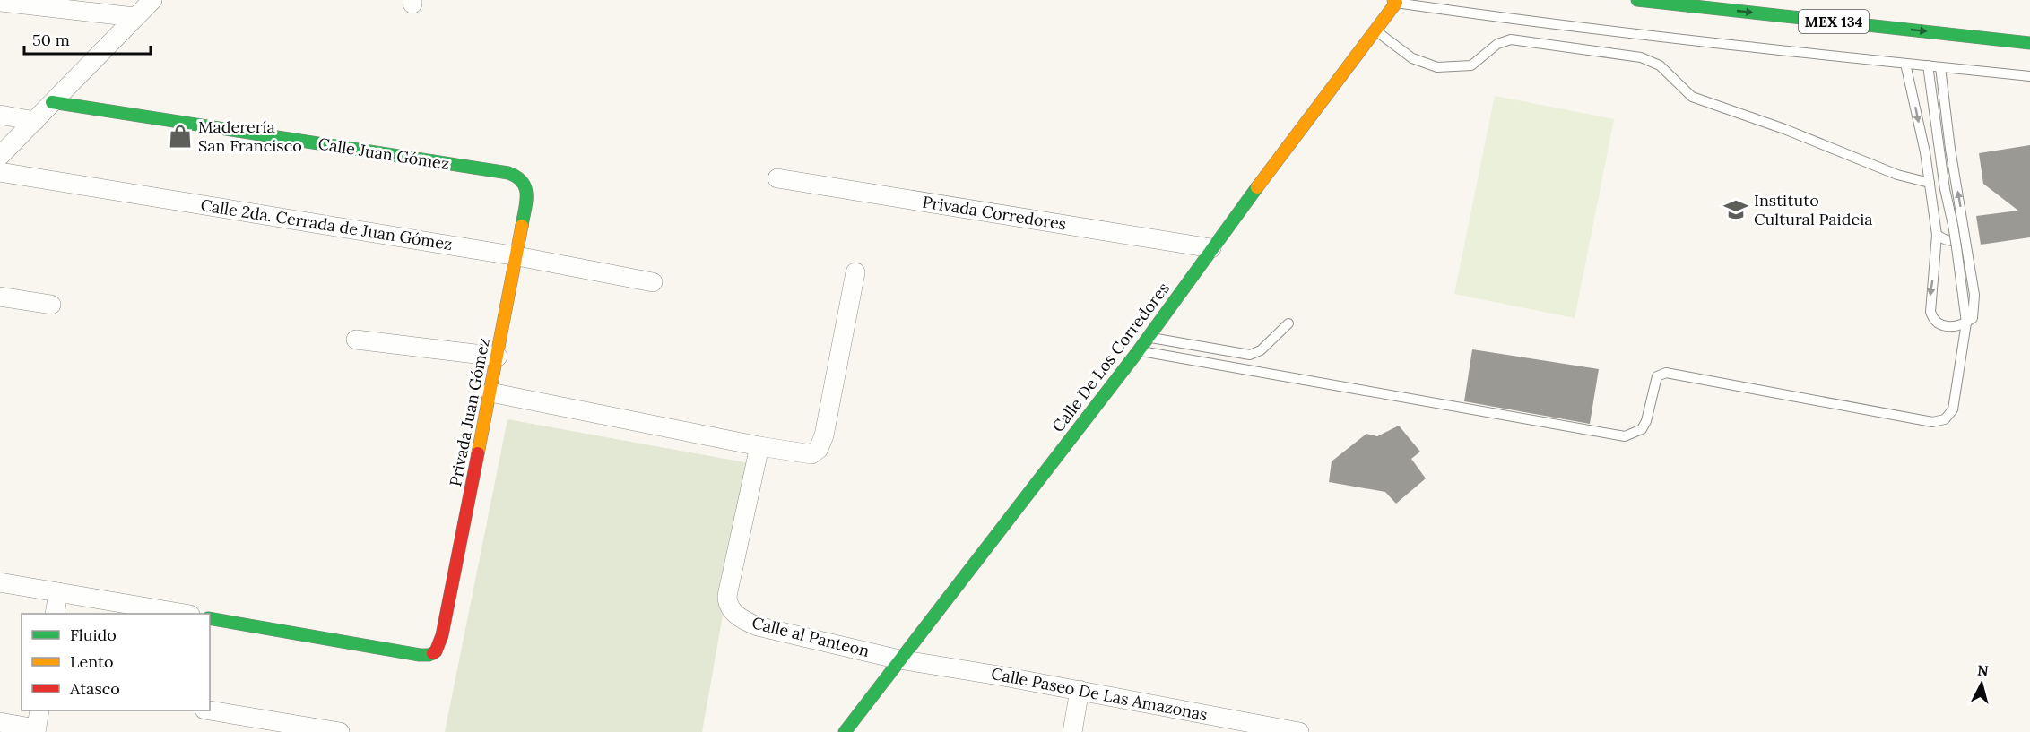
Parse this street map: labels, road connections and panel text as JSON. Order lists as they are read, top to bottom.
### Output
{
  "streets": {
    "main road": [
      "MEX 134",
      "Calle Juan Gómez",
      "Calle De Los Corredores",
      "Privada Juan Gómez"
    ],
    "street": [
      "Privada Corredores",
      "Calle 2da. Cerrada de Juan Gómez",
      "Calle al Panteon",
      "Calle Paseo De Las Amazonas"
    ]
  },
  "crossings": [
    ["Calle Juan Gómez", "Privada Juan Gómez"],
    ["Privada Corredores", "Calle De Los Corredores"],
    ["Calle 2da. Cerrada de Juan Gómez", "Privada Juan Gómez"],
    ["Calle De Los Corredores", "Calle al Panteon"],
    ["Calle De Los Corredores", "Calle Paseo De Las Amazonas"],
    ["Calle al Panteon", "Calle Paseo De Las Amazonas"]
  ],
  "places": {
    "shop": ["Maderería San Francisco"],
    "school or university": ["Instituto Cultural Paideia"]
  },
  "legend": ["Fluido", "Lento", "Atasco"],
  "scale_bar": "50 m",
  "north": "top"
}
